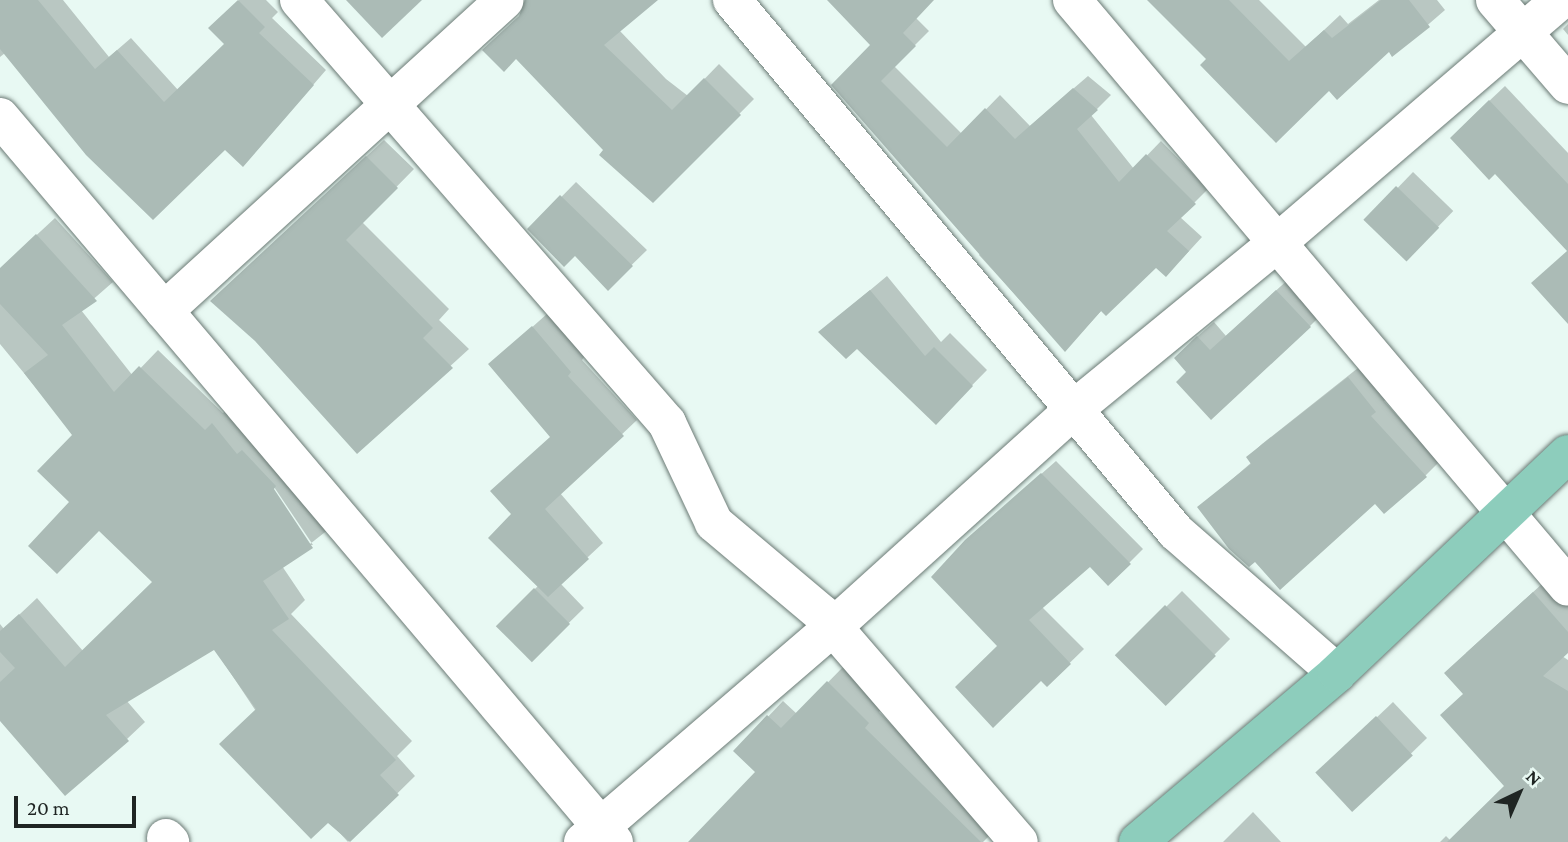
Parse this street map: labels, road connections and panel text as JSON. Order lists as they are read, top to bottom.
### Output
{
  "scale_bar": "20 m",
  "north": "top right"
}
